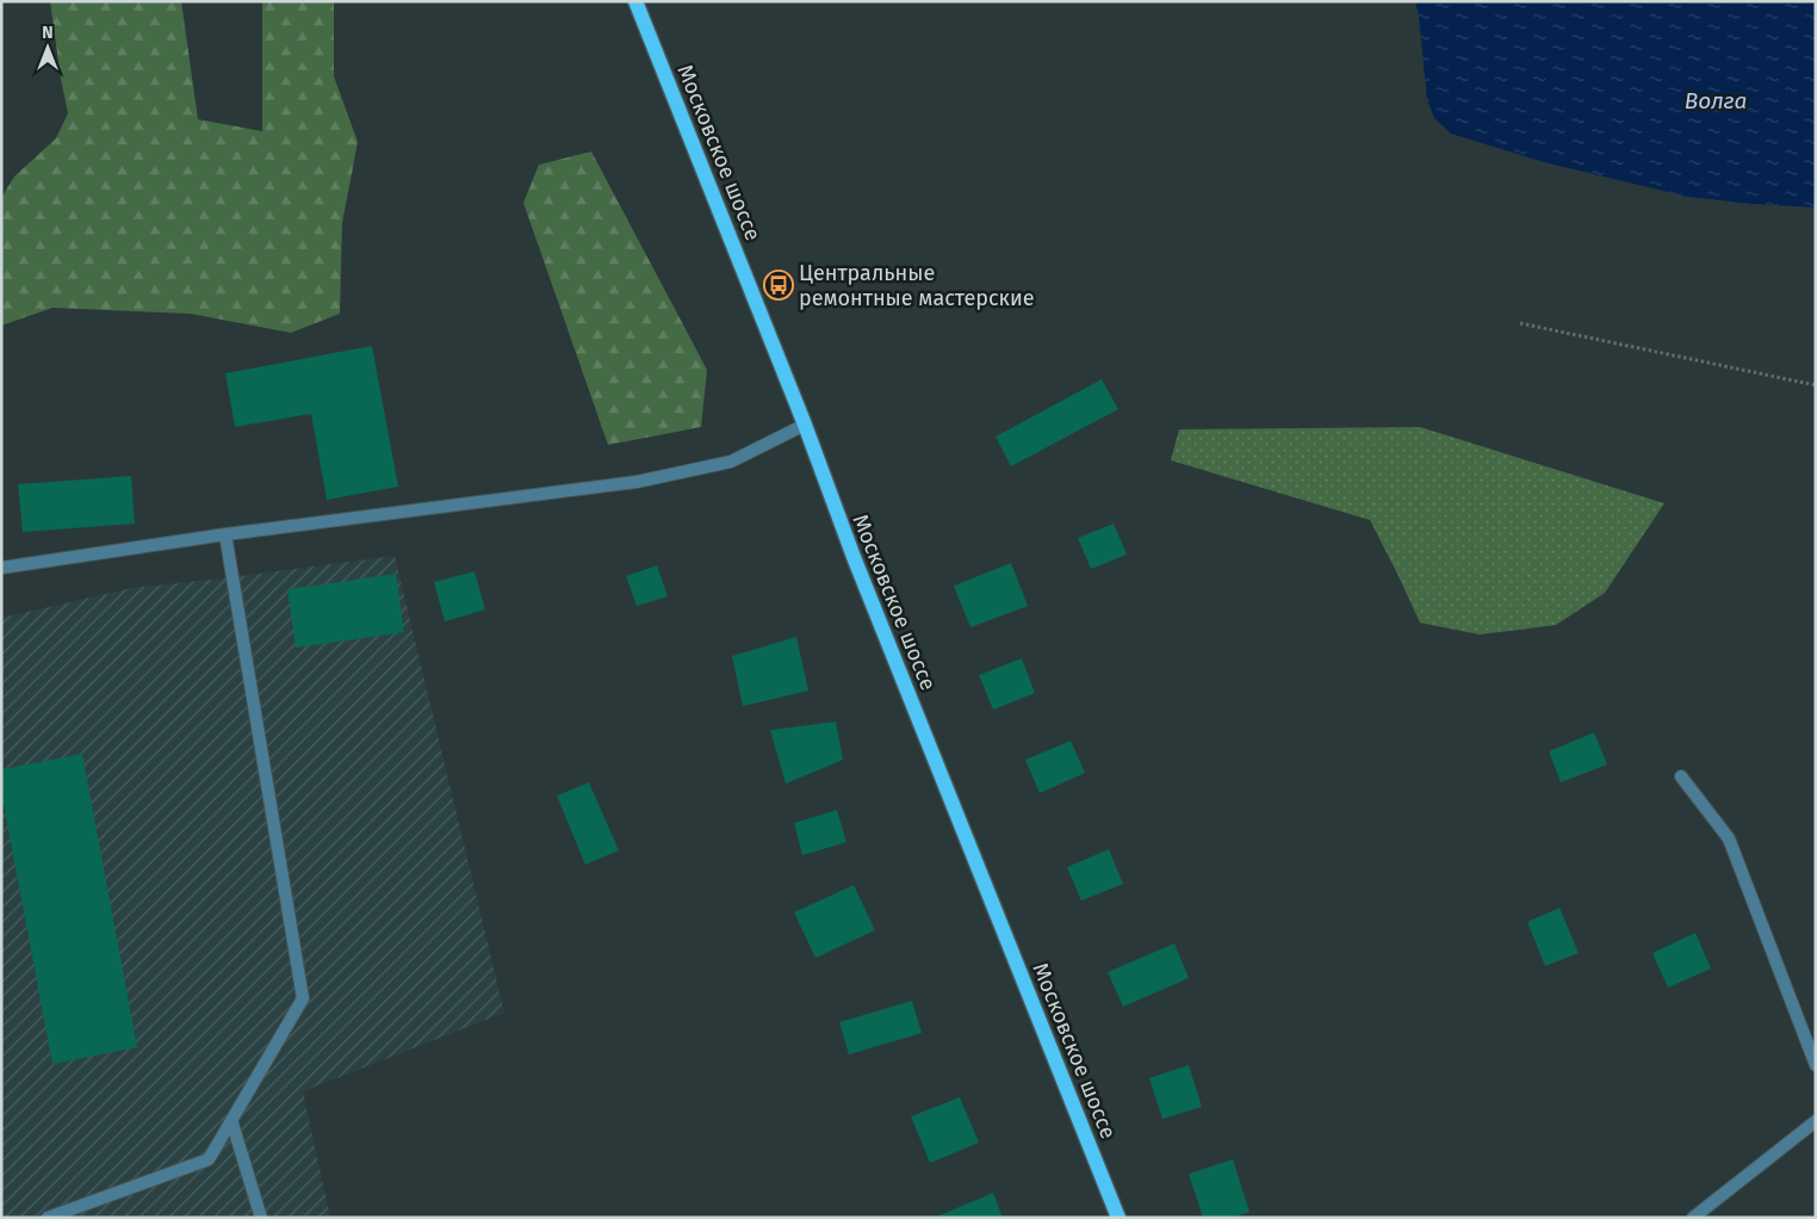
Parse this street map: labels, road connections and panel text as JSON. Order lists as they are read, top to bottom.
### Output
{
  "streets": {
    "main road": ["Московское шоссе"]
  },
  "water": ["Волга"],
  "places": {
    "bus stop": ["Центральные ремонтные мастерские"]
  },
  "north": "top"
}
